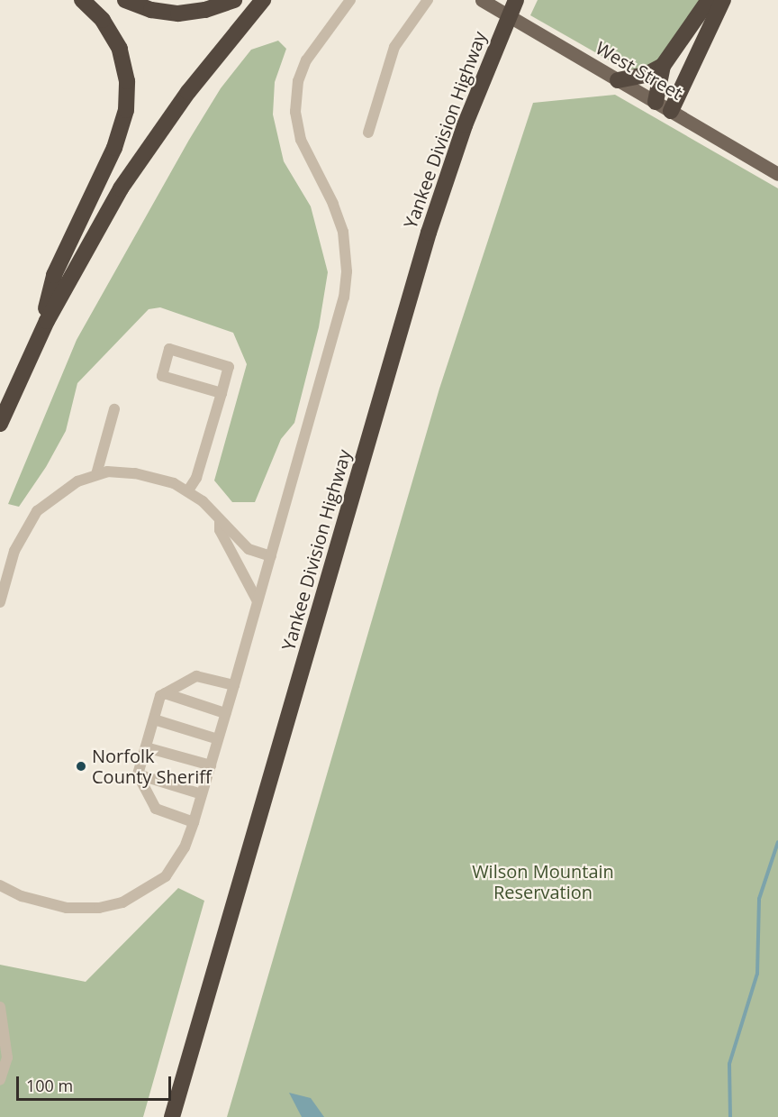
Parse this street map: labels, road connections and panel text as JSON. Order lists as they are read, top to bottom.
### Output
{
  "streets": {
    "highway": ["Yankee Division Highway"],
    "main road": ["West Street"]
  },
  "parks": ["Wilson Mountain Reservation"],
  "places": ["Norfolk County Sheriff"],
  "scale_bar": "100 m"
}
